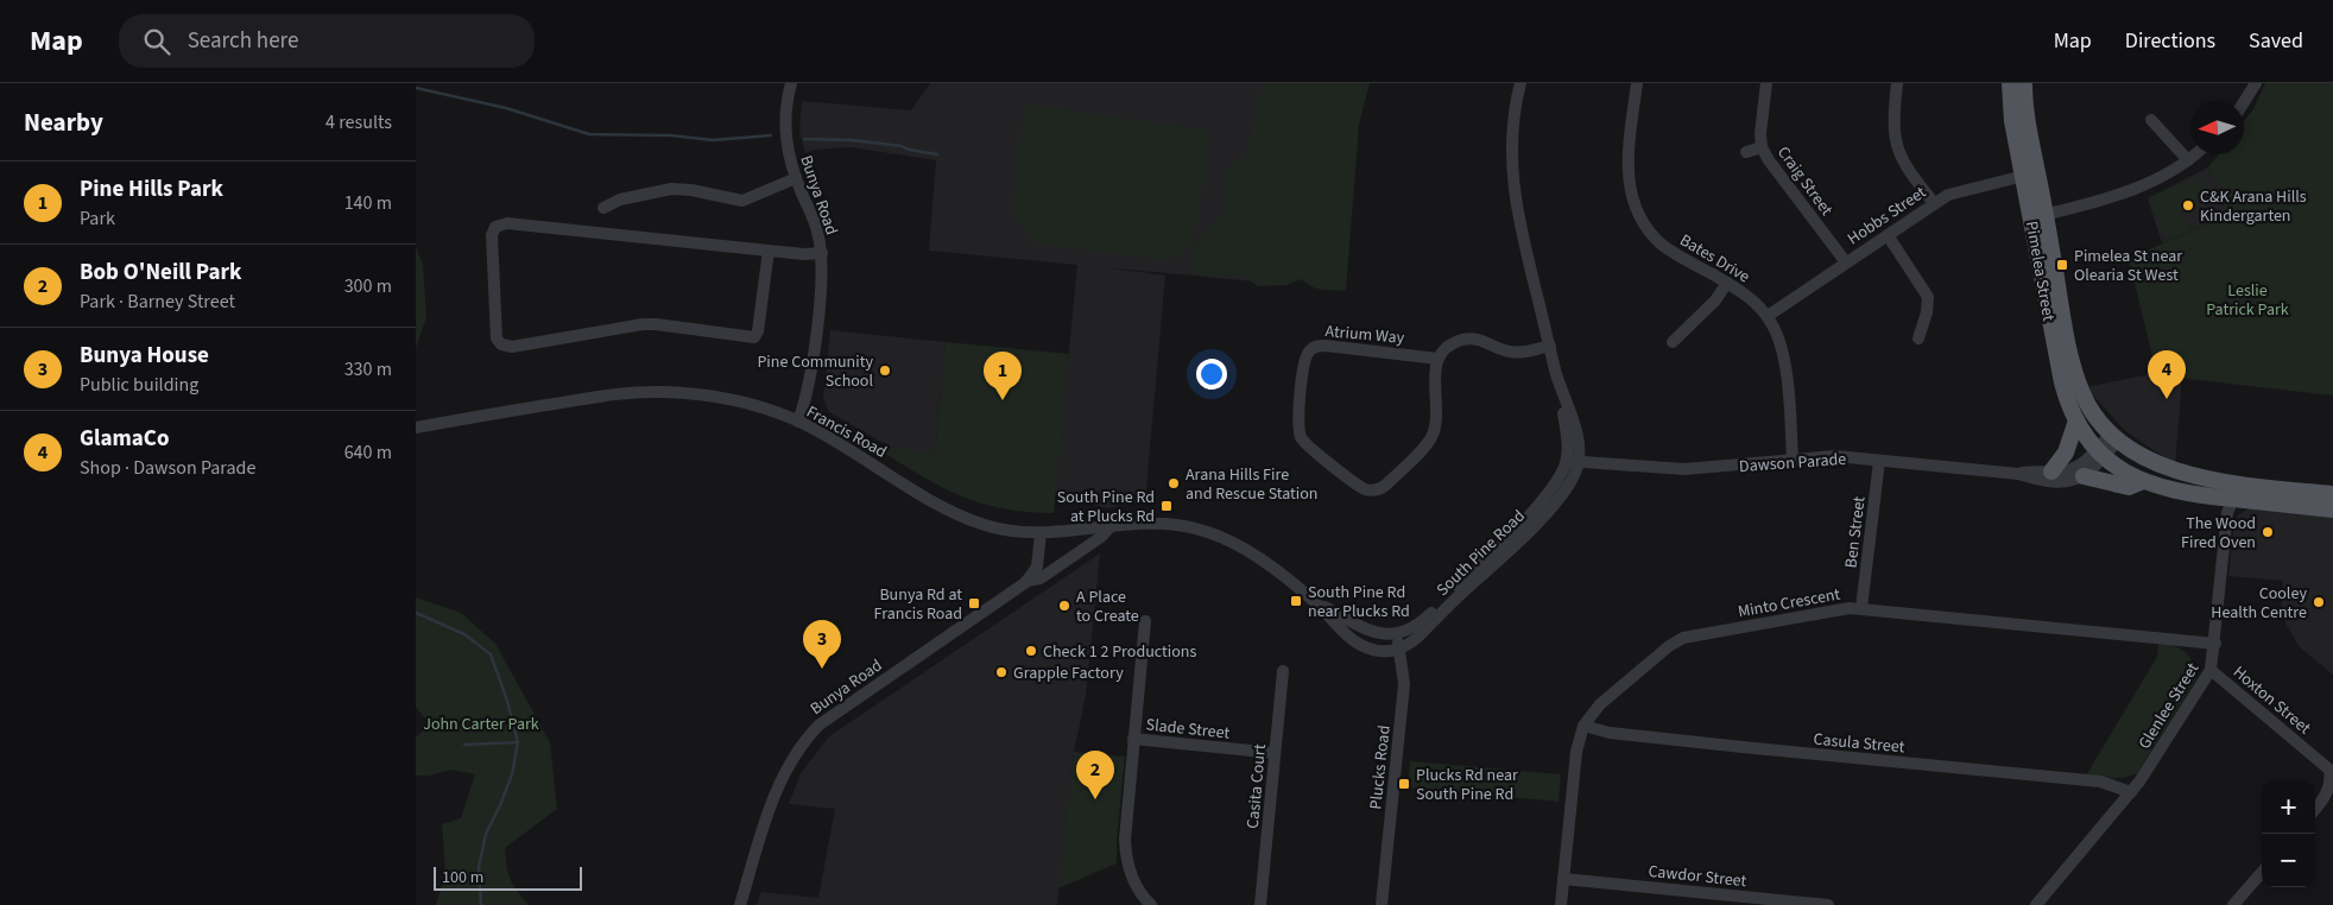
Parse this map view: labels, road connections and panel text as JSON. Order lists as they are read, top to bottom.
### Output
{
  "streets": {
    "main road": ["Pimelea Street"],
    "street": [
      "Craig Street",
      "Bunya Road",
      "Hobbs Street",
      "Bates Drive",
      "Atrium Way",
      "Francis Road",
      "Dawson Parade",
      "Ben Street",
      "South Pine Road",
      "Minto Crescent",
      "Hoxton Street",
      "Glenlee Street",
      "Slade Street",
      "Casula Street",
      "Plucks Road",
      "Casita Court",
      "Cawdor Street"
    ]
  },
  "crossings": [
    ["Craig Street", "Hobbs Street"],
    ["Bunya Road", "Francis Road"],
    ["Bunya Road", "South Pine Road"],
    ["Hobbs Street", "Bates Drive"],
    ["Hobbs Street", "Pimelea Street"],
    ["Bates Drive", "Dawson Parade"],
    ["Pimelea Street", "Dawson Parade"],
    ["Francis Road", "South Pine Road"],
    ["Dawson Parade", "Ben Street"],
    ["Dawson Parade", "South Pine Road"],
    ["Ben Street", "Minto Crescent"],
    ["South Pine Road", "Plucks Road"],
    ["Minto Crescent", "Glenlee Street"],
    ["Minto Crescent", "Casula Street"],
    ["Minto Crescent", "Cawdor Street"],
    ["Hoxton Street", "Glenlee Street"],
    ["Glenlee Street", "Casula Street"],
    ["Slade Street", "Casita Court"]
  ],
  "parks": ["Leslie Patrick Park", "John Carter Park"],
  "places": {
    "other": [
      "C&K Arana Hills Kindergarten",
      "Pine Community School",
      "Arana Hills Fire and Rescue Station",
      "The Wood Fired Oven",
      "Cooley Health Centre",
      "A Place to Create",
      "Check 1 2 Productions",
      "Grapple Factory"
    ],
    "transit": [
      "Pimelea St near Olearia St West",
      "South Pine Rd at Plucks Rd",
      "South Pine Rd near Plucks Rd",
      "Bunya Rd at Francis Road",
      "Plucks Rd near South Pine Rd"
    ]
  },
  "scale_bar": "100 m",
  "north": "left",
  "page": {
    "header": "Map",
    "search": "Search here",
    "nav": ["Map", "Directions", "Saved"],
    "heading": ["Nearby", "4 results"],
    "list": [
      {
        "mark": "1",
        "name": "Pine Hills Park",
        "note": "Park",
        "value": "140 m"
      },
      {
        "mark": "2",
        "name": "Bob O'Neill Park",
        "note": "Park · Barney Street",
        "value": "300 m"
      },
      {
        "mark": "3",
        "name": "Bunya House",
        "note": "Public building",
        "value": "330 m"
      },
      {
        "mark": "4",
        "name": "GlamaCo",
        "note": "Shop · Dawson Parade",
        "value": "640 m"
      }
    ],
    "pins": [
      "4",
      "1",
      "3",
      "2"
    ],
    "map_buttons": ["+", "−"],
    "scale": "100 m"
  }
}
